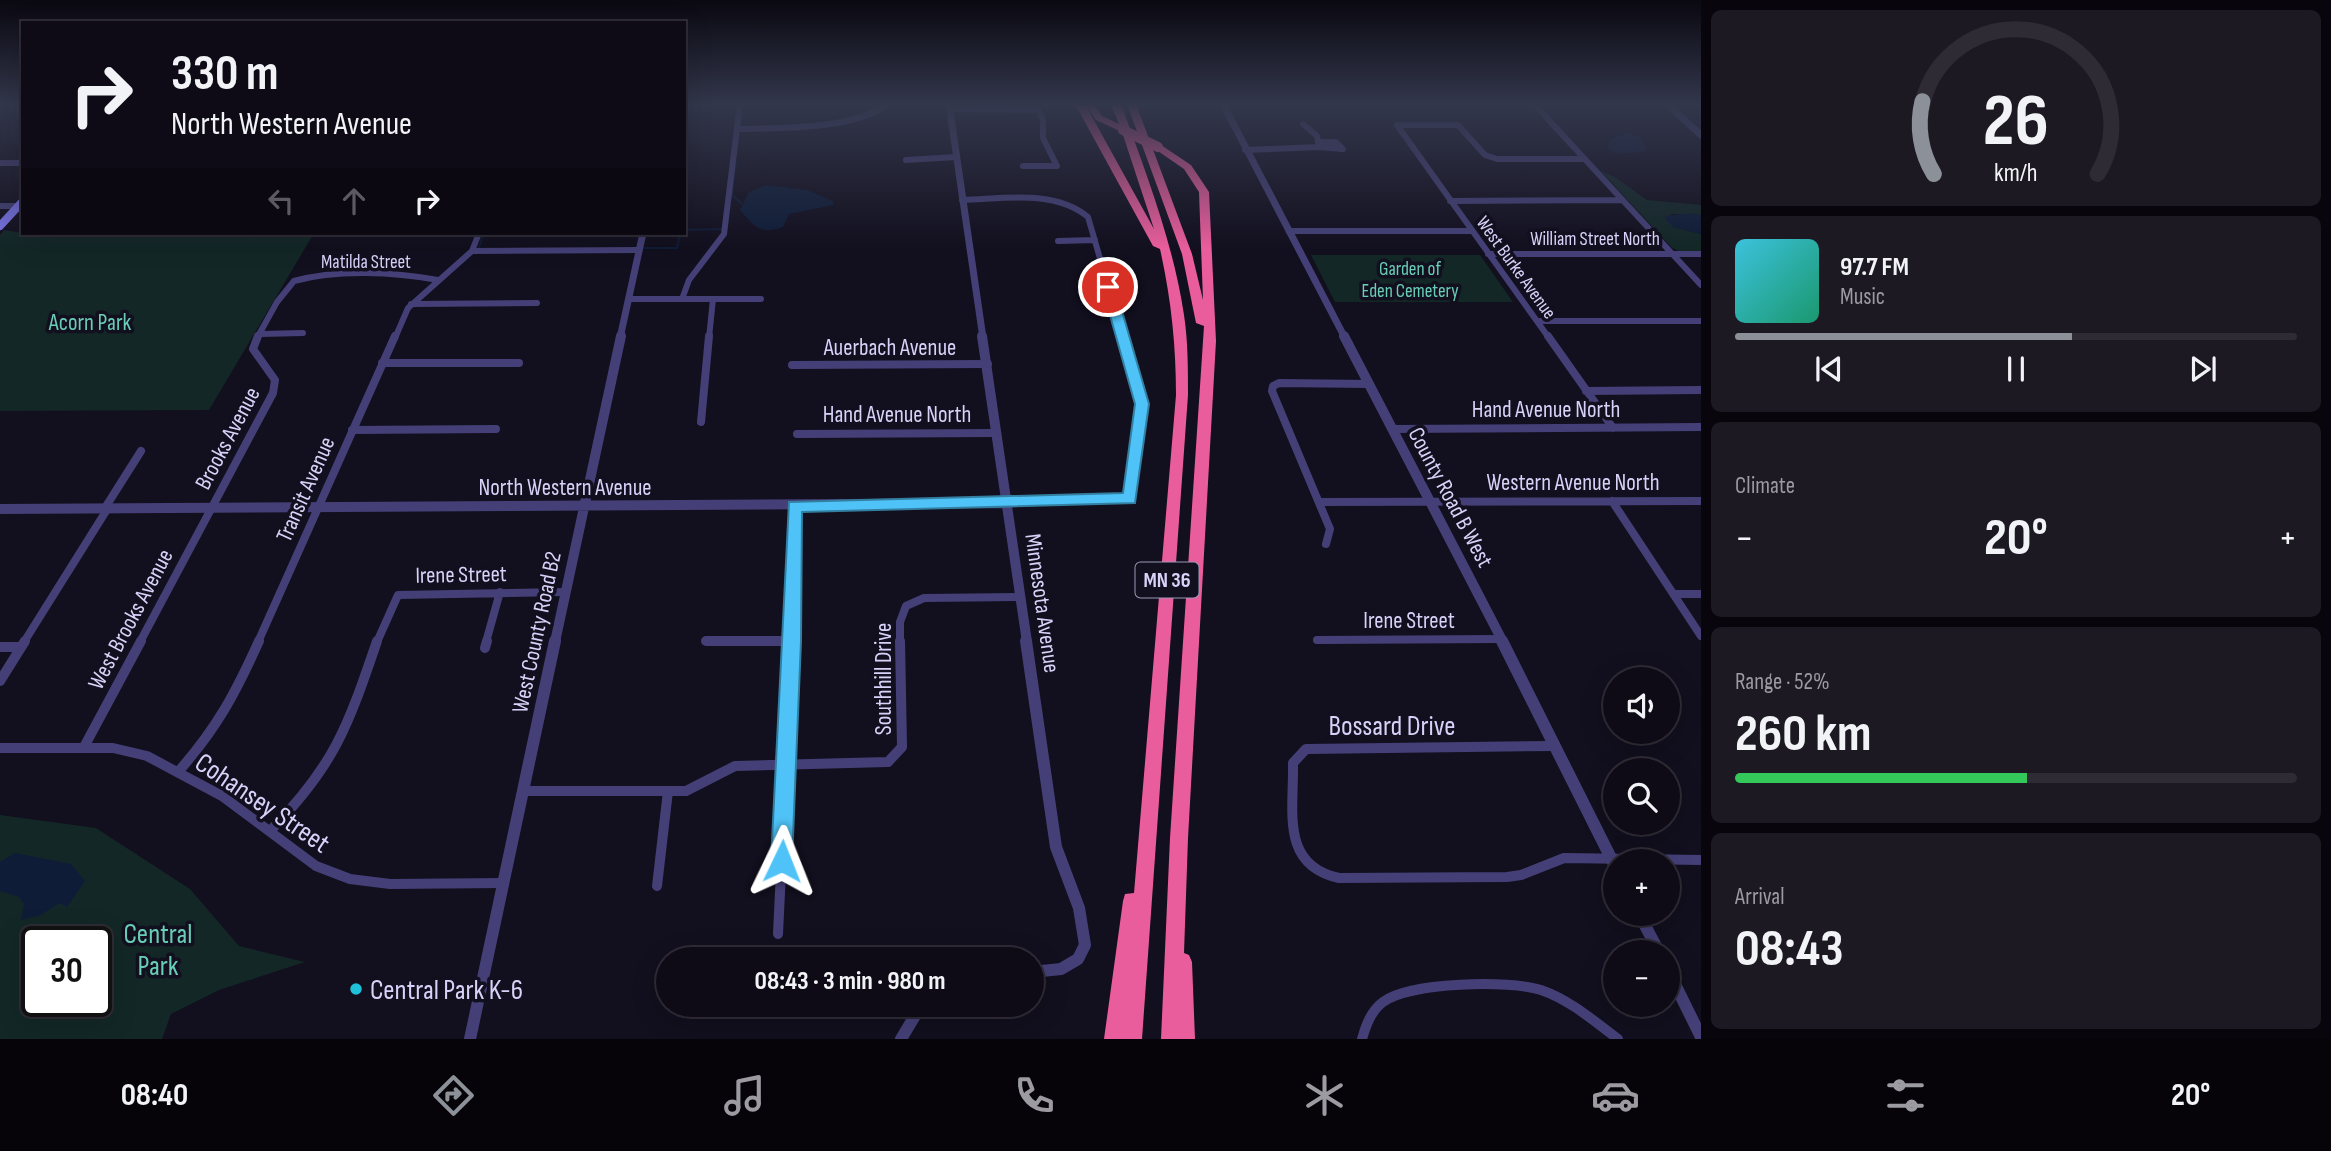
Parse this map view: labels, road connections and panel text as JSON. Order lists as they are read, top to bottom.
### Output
{
  "streets": {
    "highway": ["MN 36"],
    "street": [
      "William Street North",
      "Matilda Street",
      "West Burke Avenue",
      "Auerbach Avenue",
      "Hand Avenue North",
      "Brooks Avenue",
      "Western Avenue North",
      "North Western Avenue",
      "Transit Avenue",
      "County Road B West",
      "Irene Street",
      "Minnesota Avenue",
      "West Brooks Avenue",
      "West County Road B2",
      "Southhill Drive",
      "Bossard Drive",
      "Cohansey Street"
    ]
  },
  "crossings": [
    ["William Street North", "West Burke Avenue"],
    ["Matilda Street", "Brooks Avenue"],
    ["Matilda Street", "Transit Avenue"],
    ["West Burke Avenue", "Hand Avenue North"],
    ["Auerbach Avenue", "Minnesota Avenue"],
    ["Hand Avenue North", "County Road B West"],
    ["Hand Avenue North", "Minnesota Avenue"],
    ["Brooks Avenue", "North Western Avenue"],
    ["Brooks Avenue", "West Brooks Avenue"],
    ["Western Avenue North", "County Road B West"],
    ["North Western Avenue", "Transit Avenue"],
    ["North Western Avenue", "Minnesota Avenue"],
    ["North Western Avenue", "West Brooks Avenue"],
    ["North Western Avenue", "West County Road B2"],
    ["Transit Avenue", "Cohansey Street"],
    ["County Road B West", "Irene Street"],
    ["County Road B West", "Bossard Drive"],
    ["Irene Street", "West County Road B2"],
    ["Irene Street", "Cohansey Street"],
    ["Minnesota Avenue", "Southhill Drive"],
    ["West Brooks Avenue", "Cohansey Street"],
    ["West County Road B2", "Cohansey Street"]
  ],
  "parks": ["Garden of Eden Cemetery", "Acorn Park", "Central Park"],
  "places": ["Central Park K-6"],
  "page": {
    "turn": ["330 m", "North Western Avenue"],
    "song": ["97.7 FM", "Music"],
    "tile": [
      "Climate",
      ["Range · 52%", "260 km"],
      ["Arrival", "08:43"]
    ],
    "heat": ["−", "20°", "+"],
    "map_buttons": ["+", "−"],
    "limit": "30",
    "trip": "08:43 · 3 min · 980 m",
    "tabs": ["08:40", "20°"],
    "gauge": ["26", "km/h"]
  }
}
